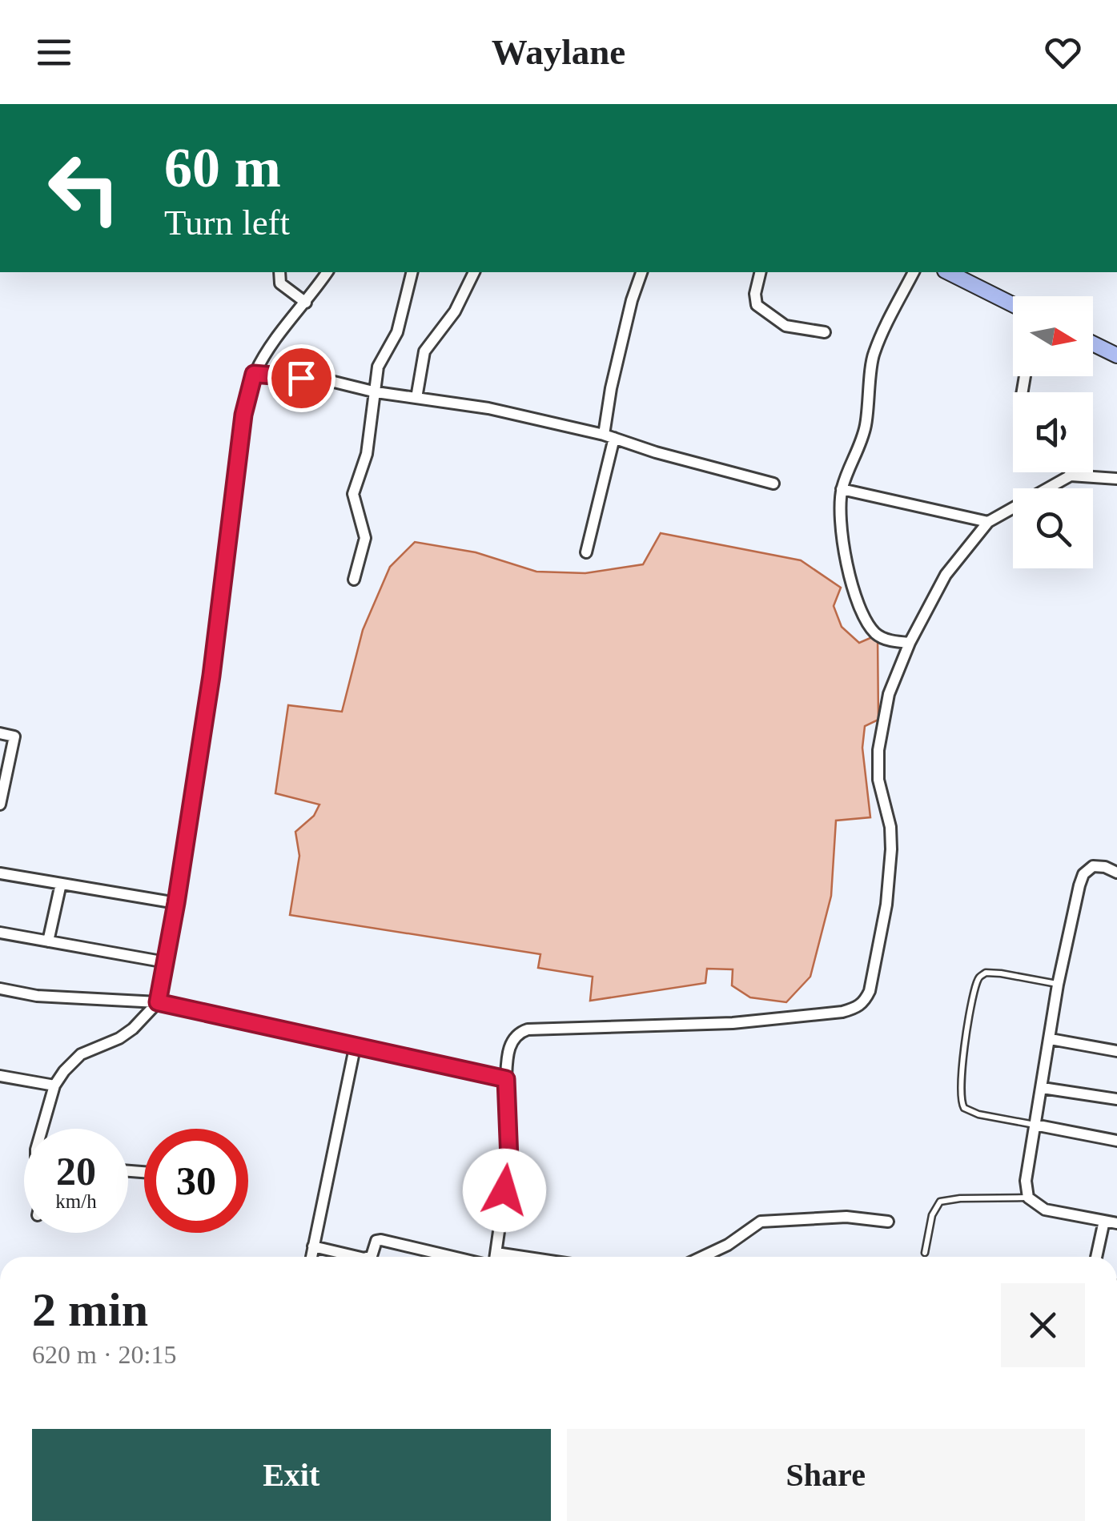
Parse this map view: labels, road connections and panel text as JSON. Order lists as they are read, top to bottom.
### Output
{
  "north": "right",
  "page": {
    "header": "Waylane",
    "turn": ["60 m", "Turn left"],
    "speed": "20 km/h",
    "limit": "30",
    "heading": ["2 min", "620 m · 20:15"],
    "buttons": ["Exit", "Share"]
  }
}
